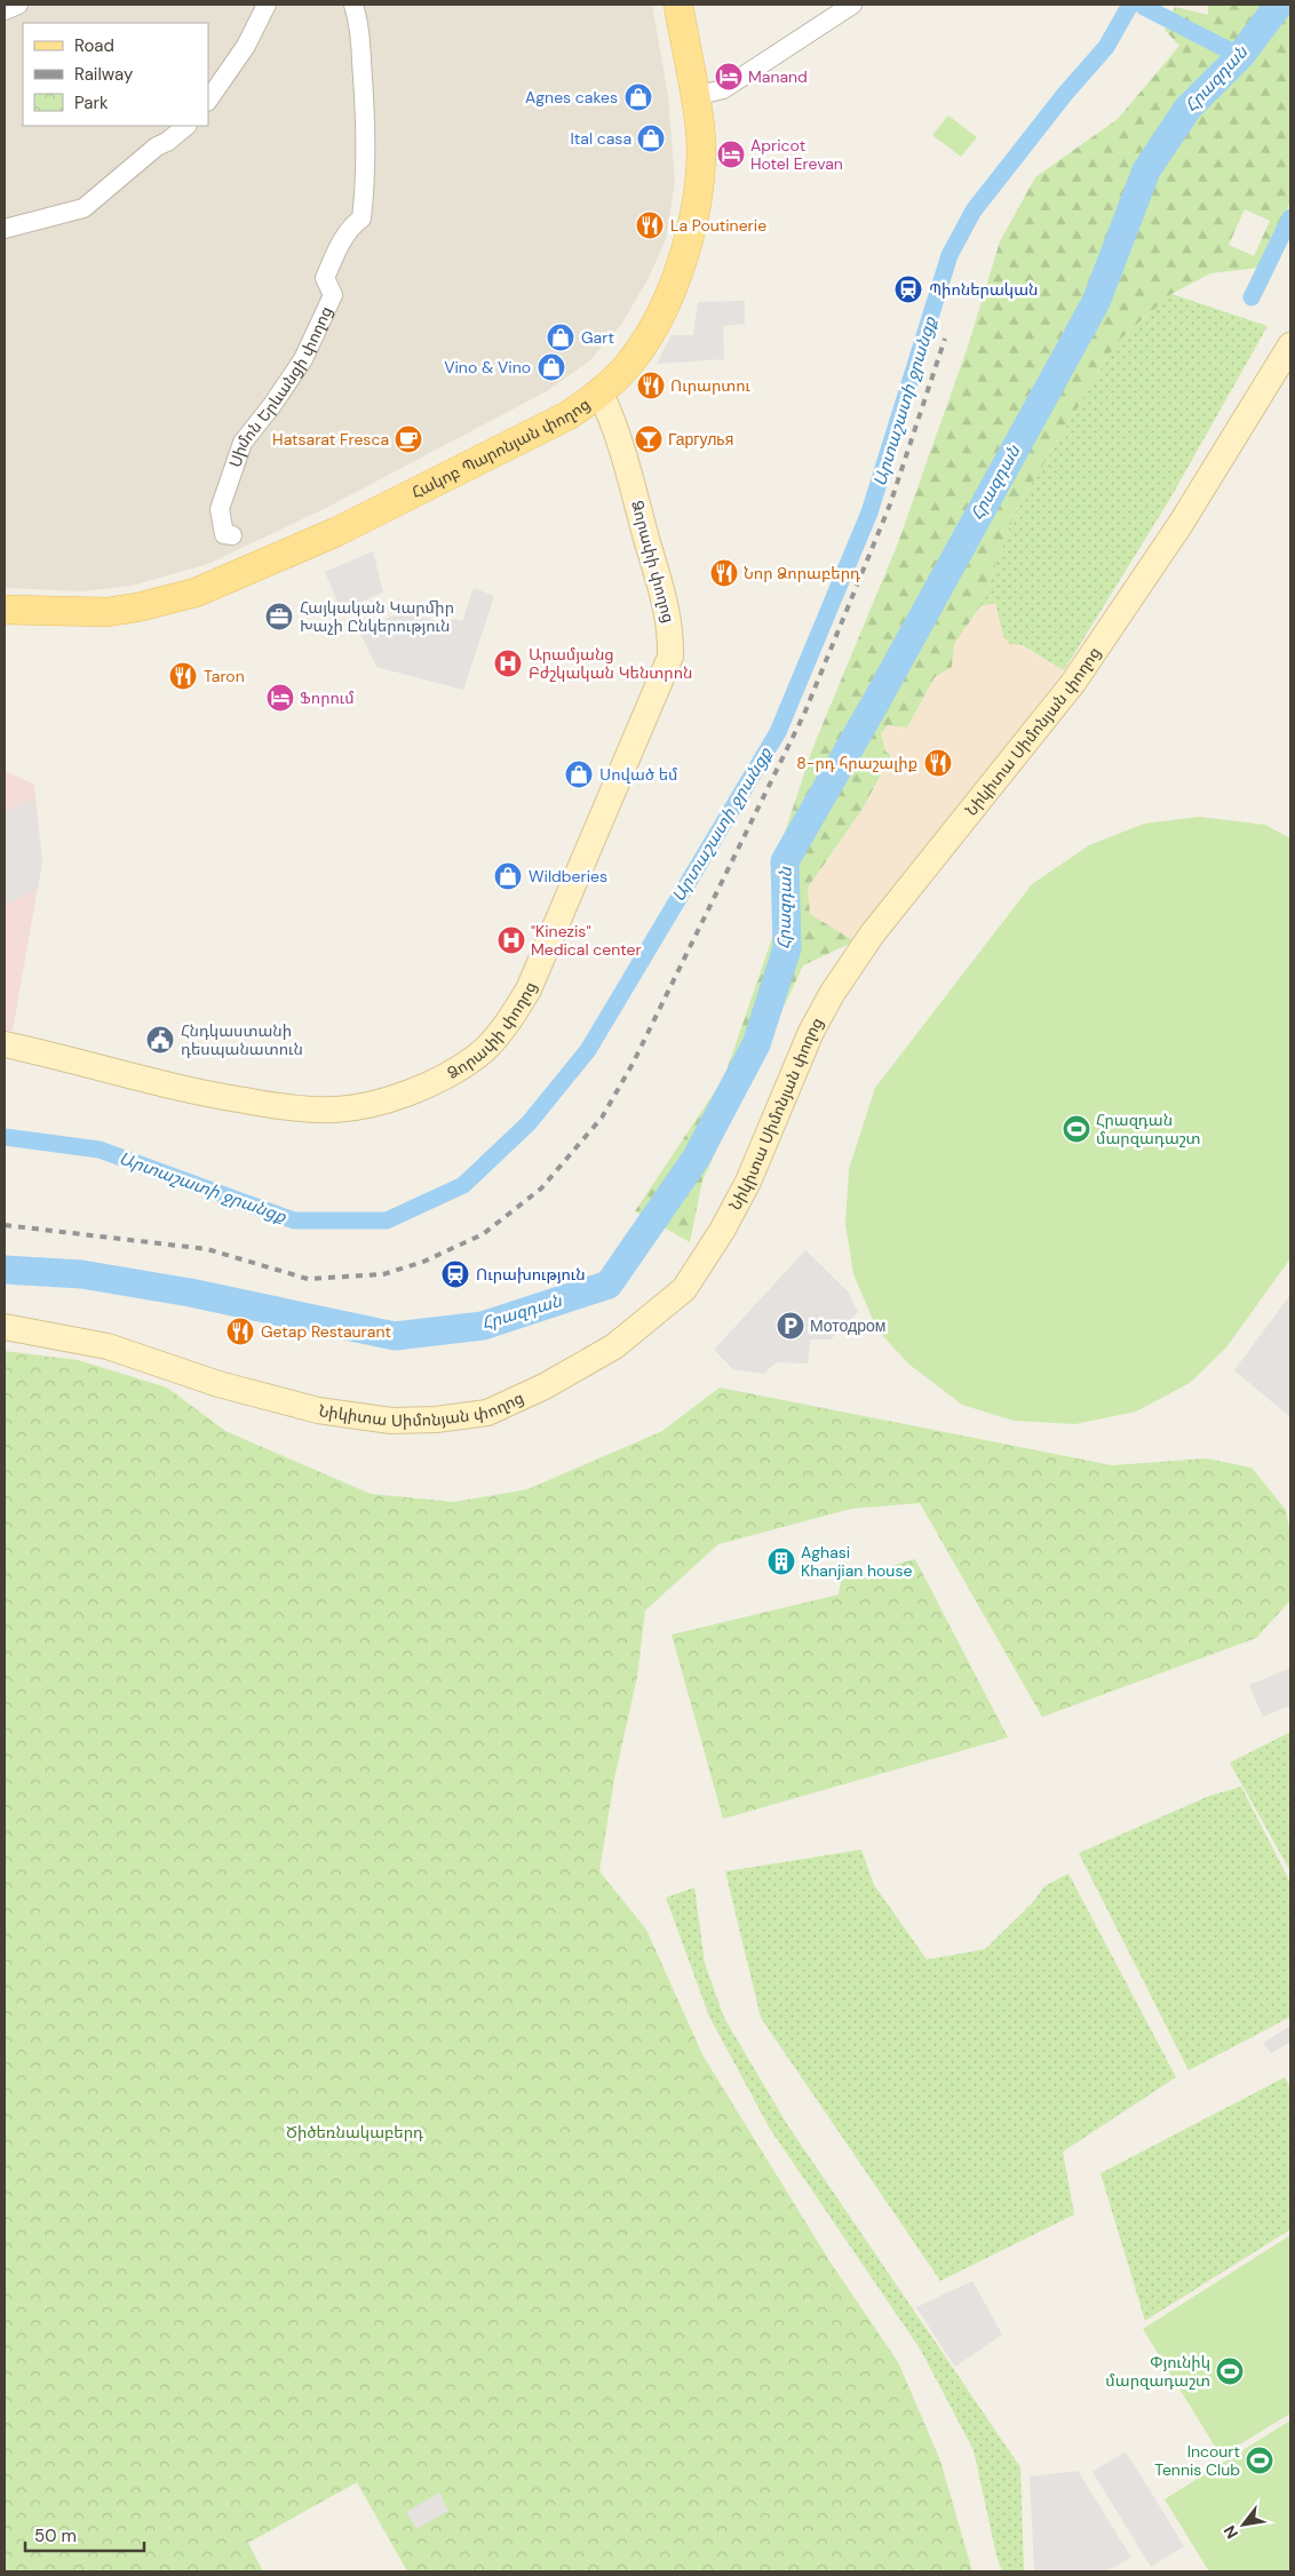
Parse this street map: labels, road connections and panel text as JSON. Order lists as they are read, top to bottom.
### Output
{
  "streets": {
    "main road": ["Հակոբ Պարոնյան փողոց"],
    "street": ["Սիմոն Երևանցի փողոց", "Ձորափի փողոց", "Նիկիտա Սիմոնյան փողոց"]
  },
  "crossings": [
    ["Հակոբ Պարոնյան փողոց", "Ձորափի փողոց"]
  ],
  "water": ["Հրազդան", "Արտաշատի ջրանցք"],
  "parks": ["Ծիծեռնակաբերդ"],
  "places": {
    "hotel": ["Manand", "Apricot Hotel Erevan", "Ֆորում"],
    "shop": [
      "Agnes cakes",
      "Ital casa",
      "Gart",
      "Vino & Vino",
      "Սոված եմ",
      "Wildberies"
    ],
    "restaurant": [
      "La Poutinerie",
      "Ուրարտու",
      "Նոր Ձորաբերդ",
      "Taron",
      "8-րդ հրաշալիք",
      "Getap Restaurant"
    ],
    "station": ["Պիոներական", "Ուրախություն"],
    "cafe": ["Hatsarat Fresca"],
    "bar": ["Гаргулья"],
    "office": ["Հայկական Կարմիր Խաչի Ընկերություն"],
    "hospital": ["Արամյանց Բժշկական Կենտրոն", "\"Kinezis\" Medical center"],
    "public building": ["Հնդկաստանի դեսպանատուն"],
    "sports": ["Հրազդան մարզադաշտ", "Փյունիկ մարզադաշտ", "Incourt Tennis Club"],
    "parking": ["Мотодром"],
    "building": ["Aghasi Khanjian house"]
  },
  "legend": ["Road", "Railway", "Park"],
  "scale_bar": "50 m",
  "north": "bottom left"
}
